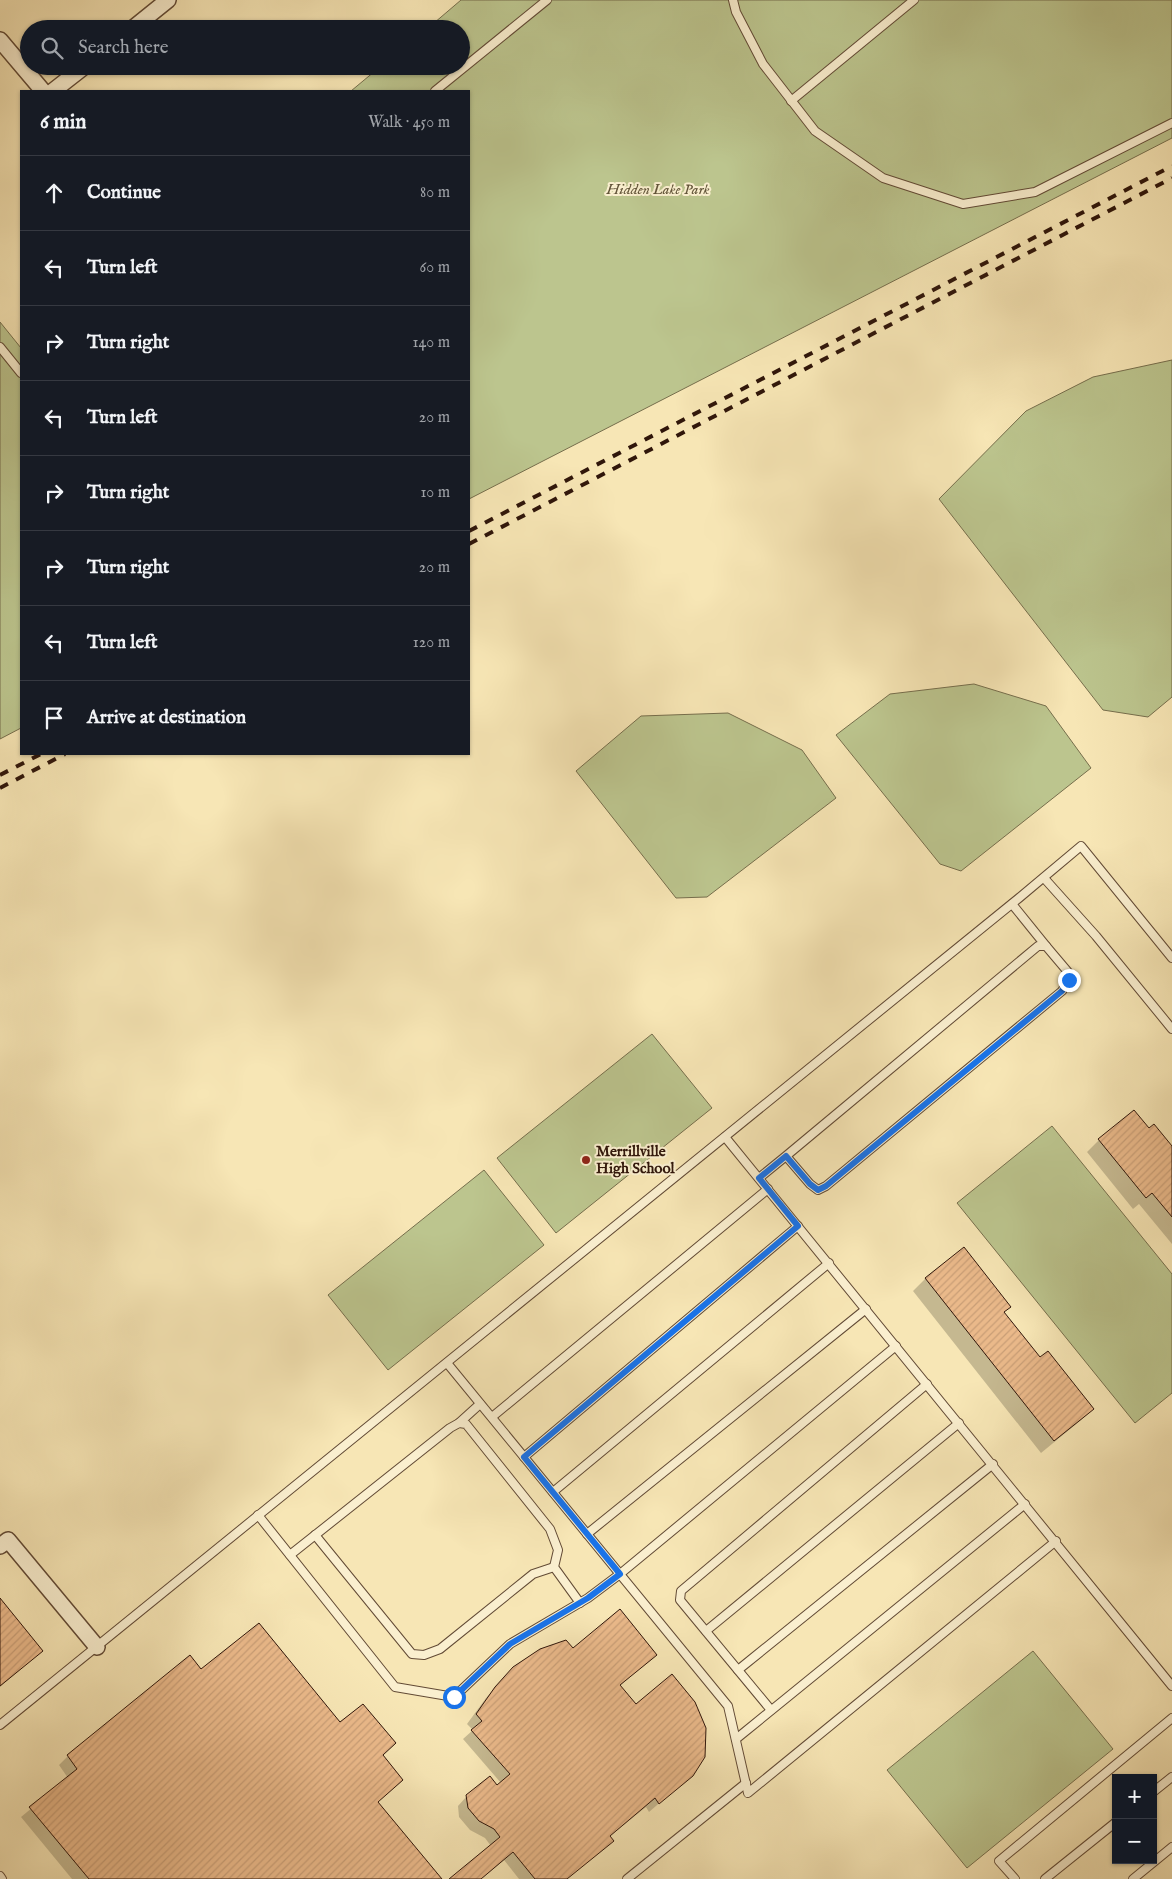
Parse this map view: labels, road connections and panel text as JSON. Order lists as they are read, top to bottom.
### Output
{
  "parks": ["Hidden Lake Park"],
  "places": ["Merrillville High School"],
  "page": {
    "search": "Search here",
    "heading": ["6 min", "Walk · 450 m"],
    "list": [
      ["Continue", "80 m"],
      ["Turn left", "60 m"],
      ["Turn right", "140 m"],
      ["Turn left", "20 m"],
      ["Turn right", "10 m"],
      ["Turn right", "20 m"],
      ["Turn left", "120 m"],
      "Arrive at destination"
    ],
    "map_buttons": ["+", "−"]
  }
}
